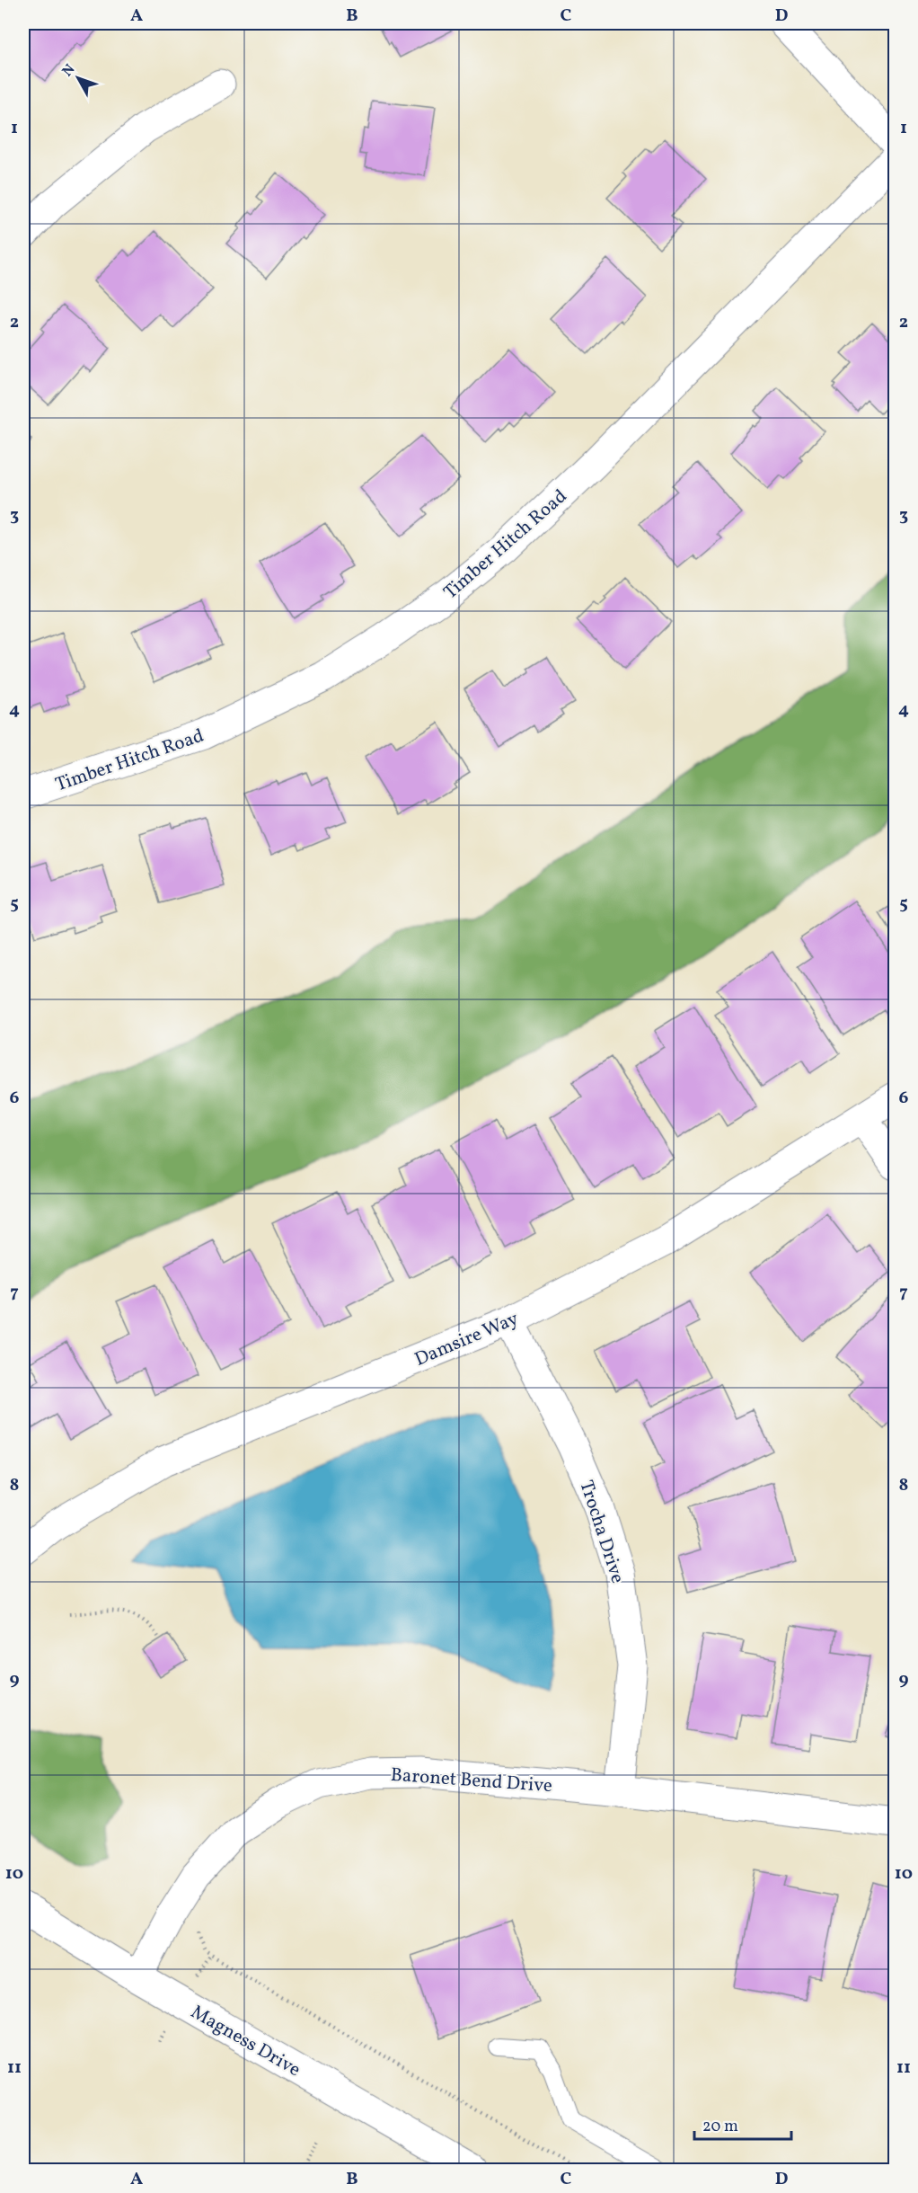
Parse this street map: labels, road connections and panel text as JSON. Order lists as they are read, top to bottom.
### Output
{
  "streets": {
    "street": [
      "Timber Hitch Road",
      "Damsire Way",
      "Trocha Drive",
      "Baronet Bend Drive",
      "Magness Drive"
    ]
  },
  "crossings": [
    ["Damsire Way", "Trocha Drive"],
    ["Trocha Drive", "Baronet Bend Drive"],
    ["Baronet Bend Drive", "Magness Drive"]
  ],
  "scale_bar": "20 m",
  "north": "top left",
  "grid": {
    "columns": [
      "A",
      "B",
      "C",
      "D"
    ],
    "rows": [
      "1",
      "2",
      "3",
      "4",
      "5",
      "6",
      "7",
      "8",
      "9",
      "10",
      "11"
    ]
  }
}
